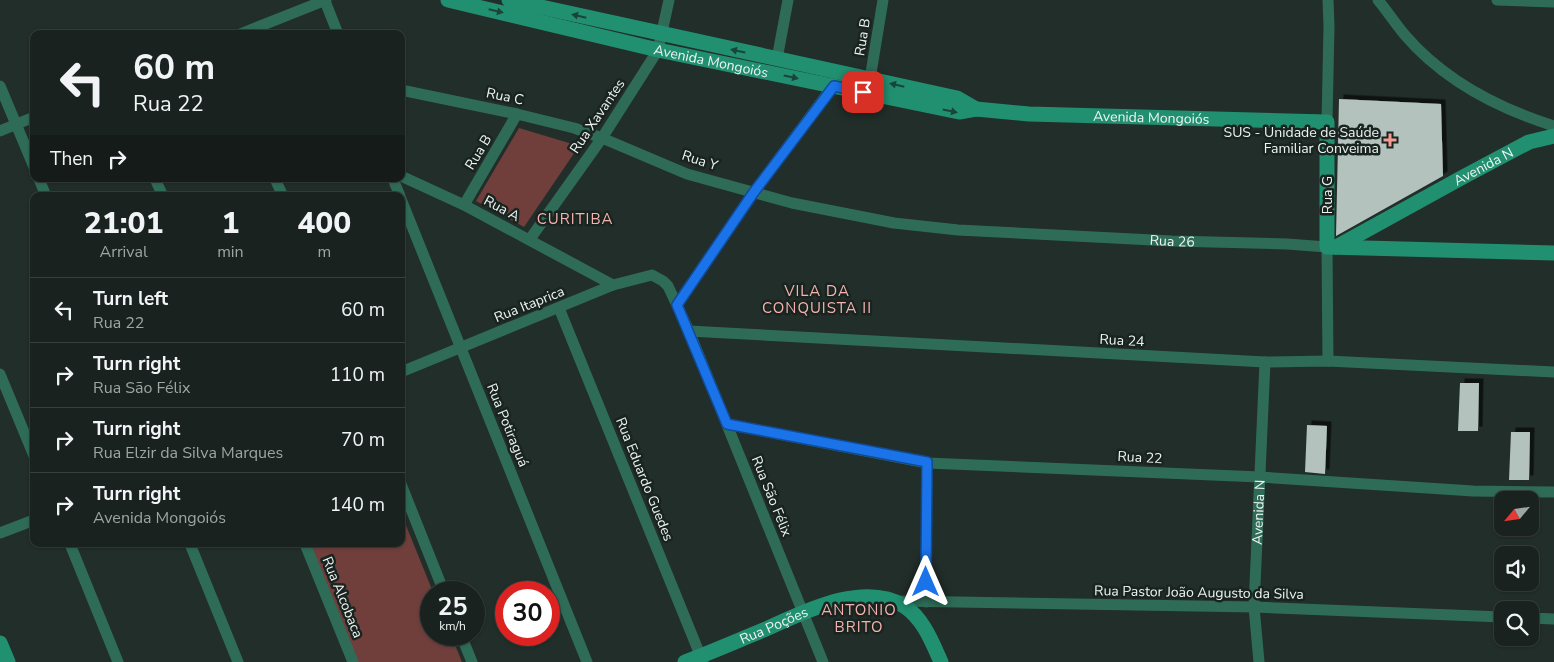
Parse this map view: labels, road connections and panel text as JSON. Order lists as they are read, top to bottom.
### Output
{
  "streets": {
    "street": [
      "Rua B",
      "Avenida Mongoiós",
      "Rua C",
      "Rua Xavantes",
      "Rua Y",
      "Avenida N",
      "Rua G",
      "Rua A",
      "Rua 26",
      "Rua Itaprica",
      "Rua 24",
      "Rua Potiraguá",
      "Rua 22",
      "Rua Eduardo Guedes",
      "Rua São Félix",
      "Rua Pastor João Augusto da Silva",
      "Rua Alcobaca",
      "Rua Poções"
    ]
  },
  "crossings": [
    ["Rua B", "Avenida Mongoiós"],
    ["Rua B", "Rua C"],
    ["Rua B", "Rua A"],
    ["Avenida Mongoiós", "Rua Xavantes"],
    ["Avenida Mongoiós", "Rua G"],
    ["Rua C", "Rua Xavantes"],
    ["Rua C", "Rua Y"],
    ["Rua Xavantes", "Rua Y"],
    ["Rua Xavantes", "Rua A"],
    ["Rua Y", "Rua 26"],
    ["Avenida N", "Rua G"],
    ["Avenida N", "Rua 26"],
    ["Avenida N", "Rua 24"],
    ["Avenida N", "Rua 22"],
    ["Avenida N", "Rua Pastor João Augusto da Silva"],
    ["Rua G", "Rua 26"],
    ["Rua G", "Rua 24"],
    ["Rua A", "Rua Itaprica"],
    ["Rua Itaprica", "Rua Potiraguá"],
    ["Rua Itaprica", "Rua Eduardo Guedes"],
    ["Rua Itaprica", "Rua São Félix"],
    ["Rua 24", "Rua São Félix"],
    ["Rua 22", "Rua São Félix"],
    ["Rua Eduardo Guedes", "Rua Poções"],
    ["Rua São Félix", "Rua Poções"],
    ["Rua Pastor João Augusto da Silva", "Rua Poções"]
  ],
  "districts": ["CURITIBA", "VILA DA CONQUISTA II", "ANTONIO BRITO"],
  "places": {
    "health": ["SUS - Unidade de Saúde Familiar Conveima"]
  },
  "north": "bottom left",
  "page": {
    "turn": ["60 m", "Rua 22"],
    "then": "Then",
    "eta": [
      "21:01",
      "Arrival",
      "1",
      "min",
      "400",
      "m"
    ],
    "list": [
      {
        "name": "Turn left",
        "note": "Rua 22",
        "value": "60 m"
      },
      {
        "name": "Turn right",
        "note": "Rua São Félix",
        "value": "110 m"
      },
      {
        "name": "Turn right",
        "note": "Rua Elzir da Silva Marques",
        "value": "70 m"
      },
      {
        "name": "Turn right",
        "note": "Avenida Mongoiós",
        "value": "140 m"
      }
    ],
    "speed": "25 km/h",
    "limit": "30"
  }
}
